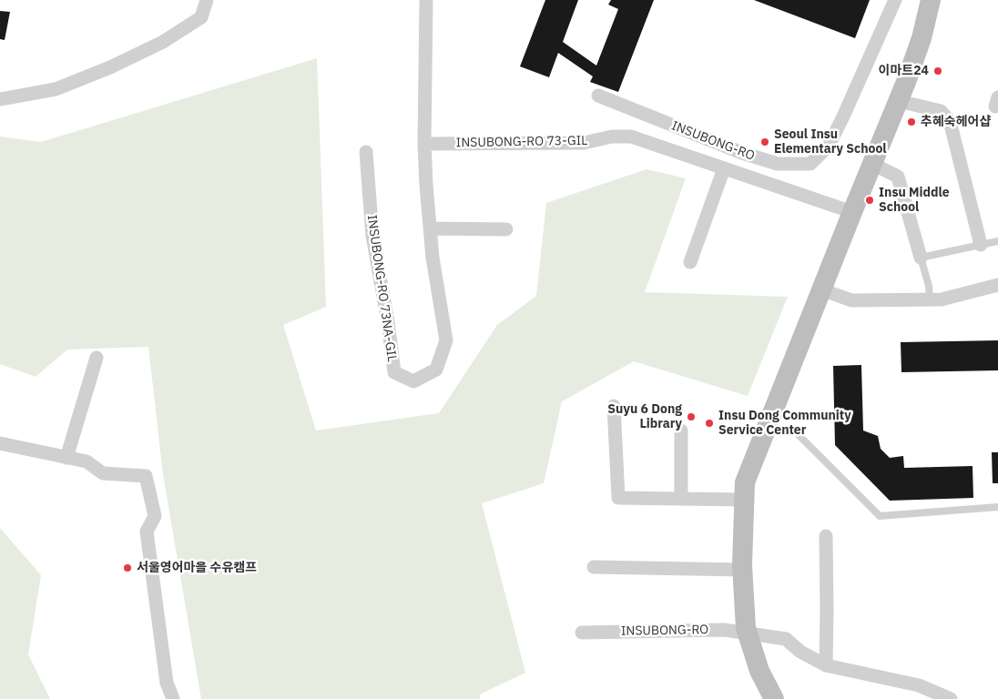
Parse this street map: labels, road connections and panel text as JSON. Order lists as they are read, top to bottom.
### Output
{
  "streets": {
    "street": ["INSUBONG-RO", "INSUBONG-RO 73-GIL", "INSUBONG-RO 73NA-GIL"]
  },
  "crossings": [
    ["INSUBONG-RO 73-GIL", "INSUBONG-RO 73NA-GIL"]
  ],
  "places": [
    "이마트24",
    "추혜숙헤어샵",
    "Seoul Insu Elementary School",
    "Insu Middle School",
    "Suyu 6 Dong Library",
    "Insu Dong Community Service Center",
    "서울영어마을 수유캠프"
  ]
}
